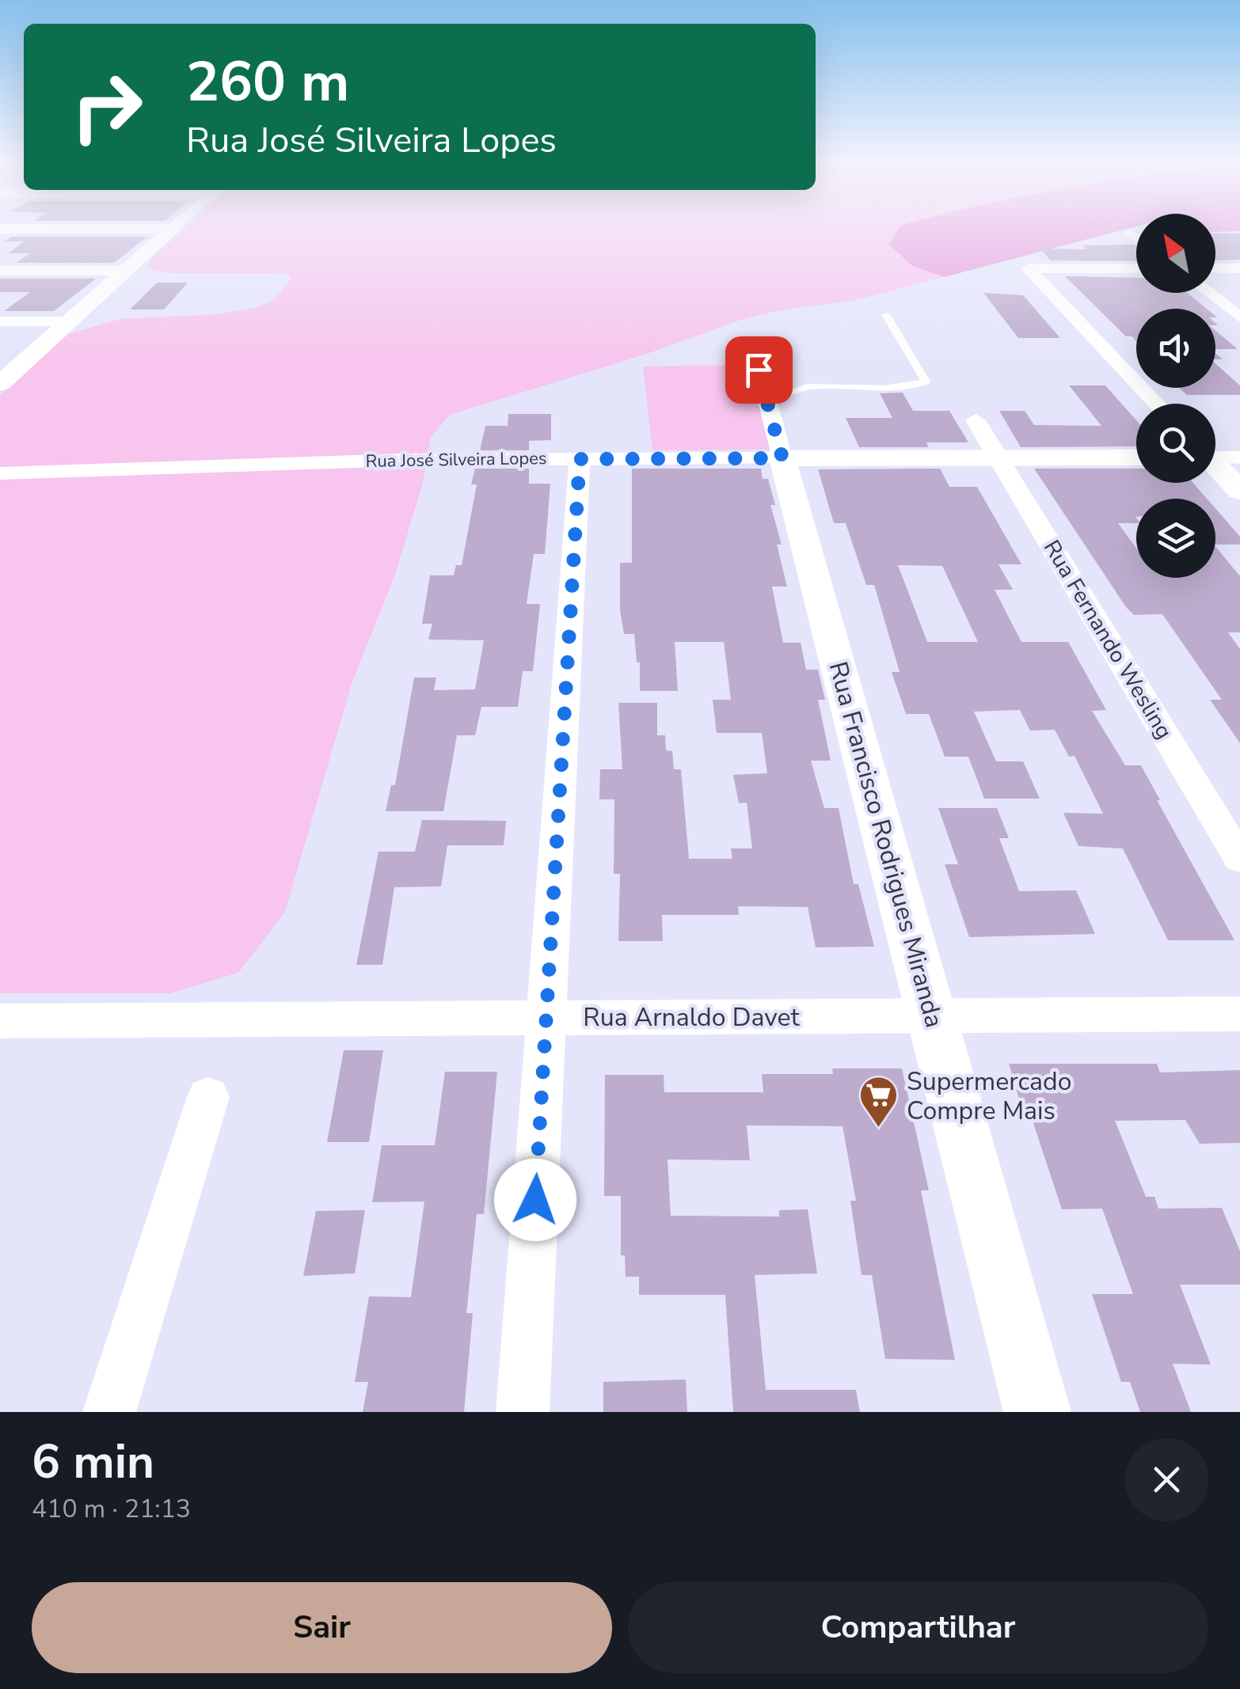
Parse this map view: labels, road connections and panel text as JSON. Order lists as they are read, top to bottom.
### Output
{
  "streets": {
    "street": [
      "Rua José Silveira Lopes",
      "Rua Fernando Wesling",
      "Rua Francisco Rodrigues Miranda",
      "Rua Arnaldo Davet"
    ]
  },
  "crossings": [
    ["Rua José Silveira Lopes", "Rua Fernando Wesling"],
    ["Rua José Silveira Lopes", "Rua Francisco Rodrigues Miranda"],
    ["Rua Francisco Rodrigues Miranda", "Rua Arnaldo Davet"]
  ],
  "places": {
    "supermarket": ["Supermercado Compre Mais"]
  },
  "north": "top left",
  "page": {
    "turn": ["260 m", "Rua José Silveira Lopes"],
    "heading": ["6 min", "410 m · 21:13"],
    "buttons": ["Sair", "Compartilhar"]
  }
}
